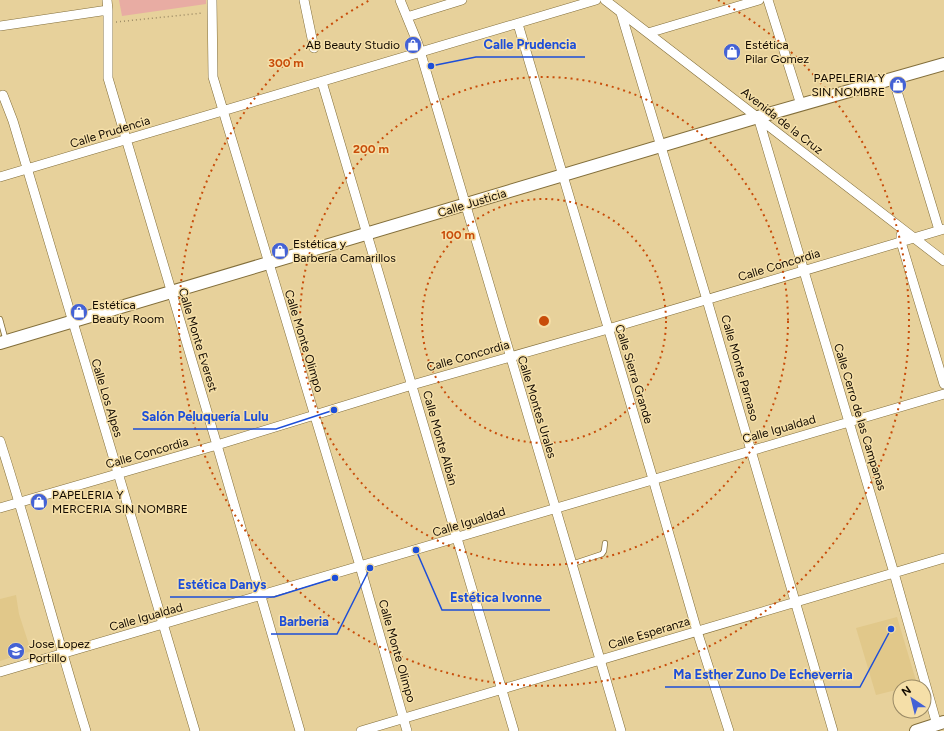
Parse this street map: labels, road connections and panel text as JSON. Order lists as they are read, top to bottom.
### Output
{
  "streets": {
    "street": [
      "Avenida de la Cruz",
      "Calle Prudencia",
      "Calle Justicia",
      "Calle Concordia",
      "Calle Monte Everest",
      "Calle Monte Olimpo",
      "Calle Monte Parnaso",
      "Calle Sierra Grande",
      "Calle Los Alpes",
      "Calle Montes Urales",
      "Calle Cerro de las Campanas",
      "Calle Igualdad",
      "Calle Monte Albán",
      "Calle Esperanza"
    ]
  },
  "crossings": [
    ["Avenida de la Cruz", "Calle Justicia"],
    ["Avenida de la Cruz", "Calle Concordia"],
    ["Avenida de la Cruz", "Calle Monte Parnaso"],
    ["Avenida de la Cruz", "Calle Cerro de las Campanas"],
    ["Calle Prudencia", "Calle Monte Everest"],
    ["Calle Prudencia", "Calle Monte Olimpo"],
    ["Calle Prudencia", "Calle Sierra Grande"],
    ["Calle Prudencia", "Calle Los Alpes"],
    ["Calle Prudencia", "Calle Montes Urales"],
    ["Calle Prudencia", "Calle Monte Albán"],
    ["Calle Justicia", "Calle Monte Everest"],
    ["Calle Justicia", "Calle Monte Olimpo"],
    ["Calle Justicia", "Calle Monte Parnaso"],
    ["Calle Justicia", "Calle Sierra Grande"],
    ["Calle Justicia", "Calle Los Alpes"],
    ["Calle Justicia", "Calle Montes Urales"],
    ["Calle Justicia", "Calle Cerro de las Campanas"],
    ["Calle Justicia", "Calle Monte Albán"],
    ["Calle Concordia", "Calle Monte Everest"],
    ["Calle Concordia", "Calle Monte Olimpo"],
    ["Calle Concordia", "Calle Monte Parnaso"],
    ["Calle Concordia", "Calle Sierra Grande"],
    ["Calle Concordia", "Calle Los Alpes"],
    ["Calle Concordia", "Calle Montes Urales"],
    ["Calle Concordia", "Calle Cerro de las Campanas"],
    ["Calle Concordia", "Calle Monte Albán"],
    ["Calle Monte Everest", "Calle Igualdad"],
    ["Calle Monte Olimpo", "Calle Igualdad"],
    ["Calle Monte Olimpo", "Calle Esperanza"],
    ["Calle Monte Parnaso", "Calle Igualdad"],
    ["Calle Monte Parnaso", "Calle Esperanza"],
    ["Calle Sierra Grande", "Calle Igualdad"],
    ["Calle Sierra Grande", "Calle Esperanza"],
    ["Calle Los Alpes", "Calle Igualdad"],
    ["Calle Montes Urales", "Calle Igualdad"],
    ["Calle Montes Urales", "Calle Esperanza"],
    ["Calle Cerro de las Campanas", "Calle Igualdad"],
    ["Calle Cerro de las Campanas", "Calle Esperanza"],
    ["Calle Igualdad", "Calle Monte Albán"],
    ["Calle Monte Albán", "Calle Esperanza"]
  ],
  "places": {
    "shop": [
      "AB Beauty Studio",
      "Estética Pilar Gomez",
      "PAPELERIA Y SIN NOMBRE",
      "Estética y Barbería Camarillos",
      "Estética Beauty Room",
      "PAPELERIA Y MERCERIA SIN NOMBRE"
    ],
    "other": [
      "Calle Prudencia",
      "Salón Peluquería Lulu",
      "Estética Ivonne",
      "Barberia",
      "Estética Danys",
      "Ma Esther Zuno De Echeverria"
    ],
    "school or university": ["Jose Lopez Portillo"]
  },
  "north": "top left",
  "rings": ["300 m", "200 m", "100 m"]
}
